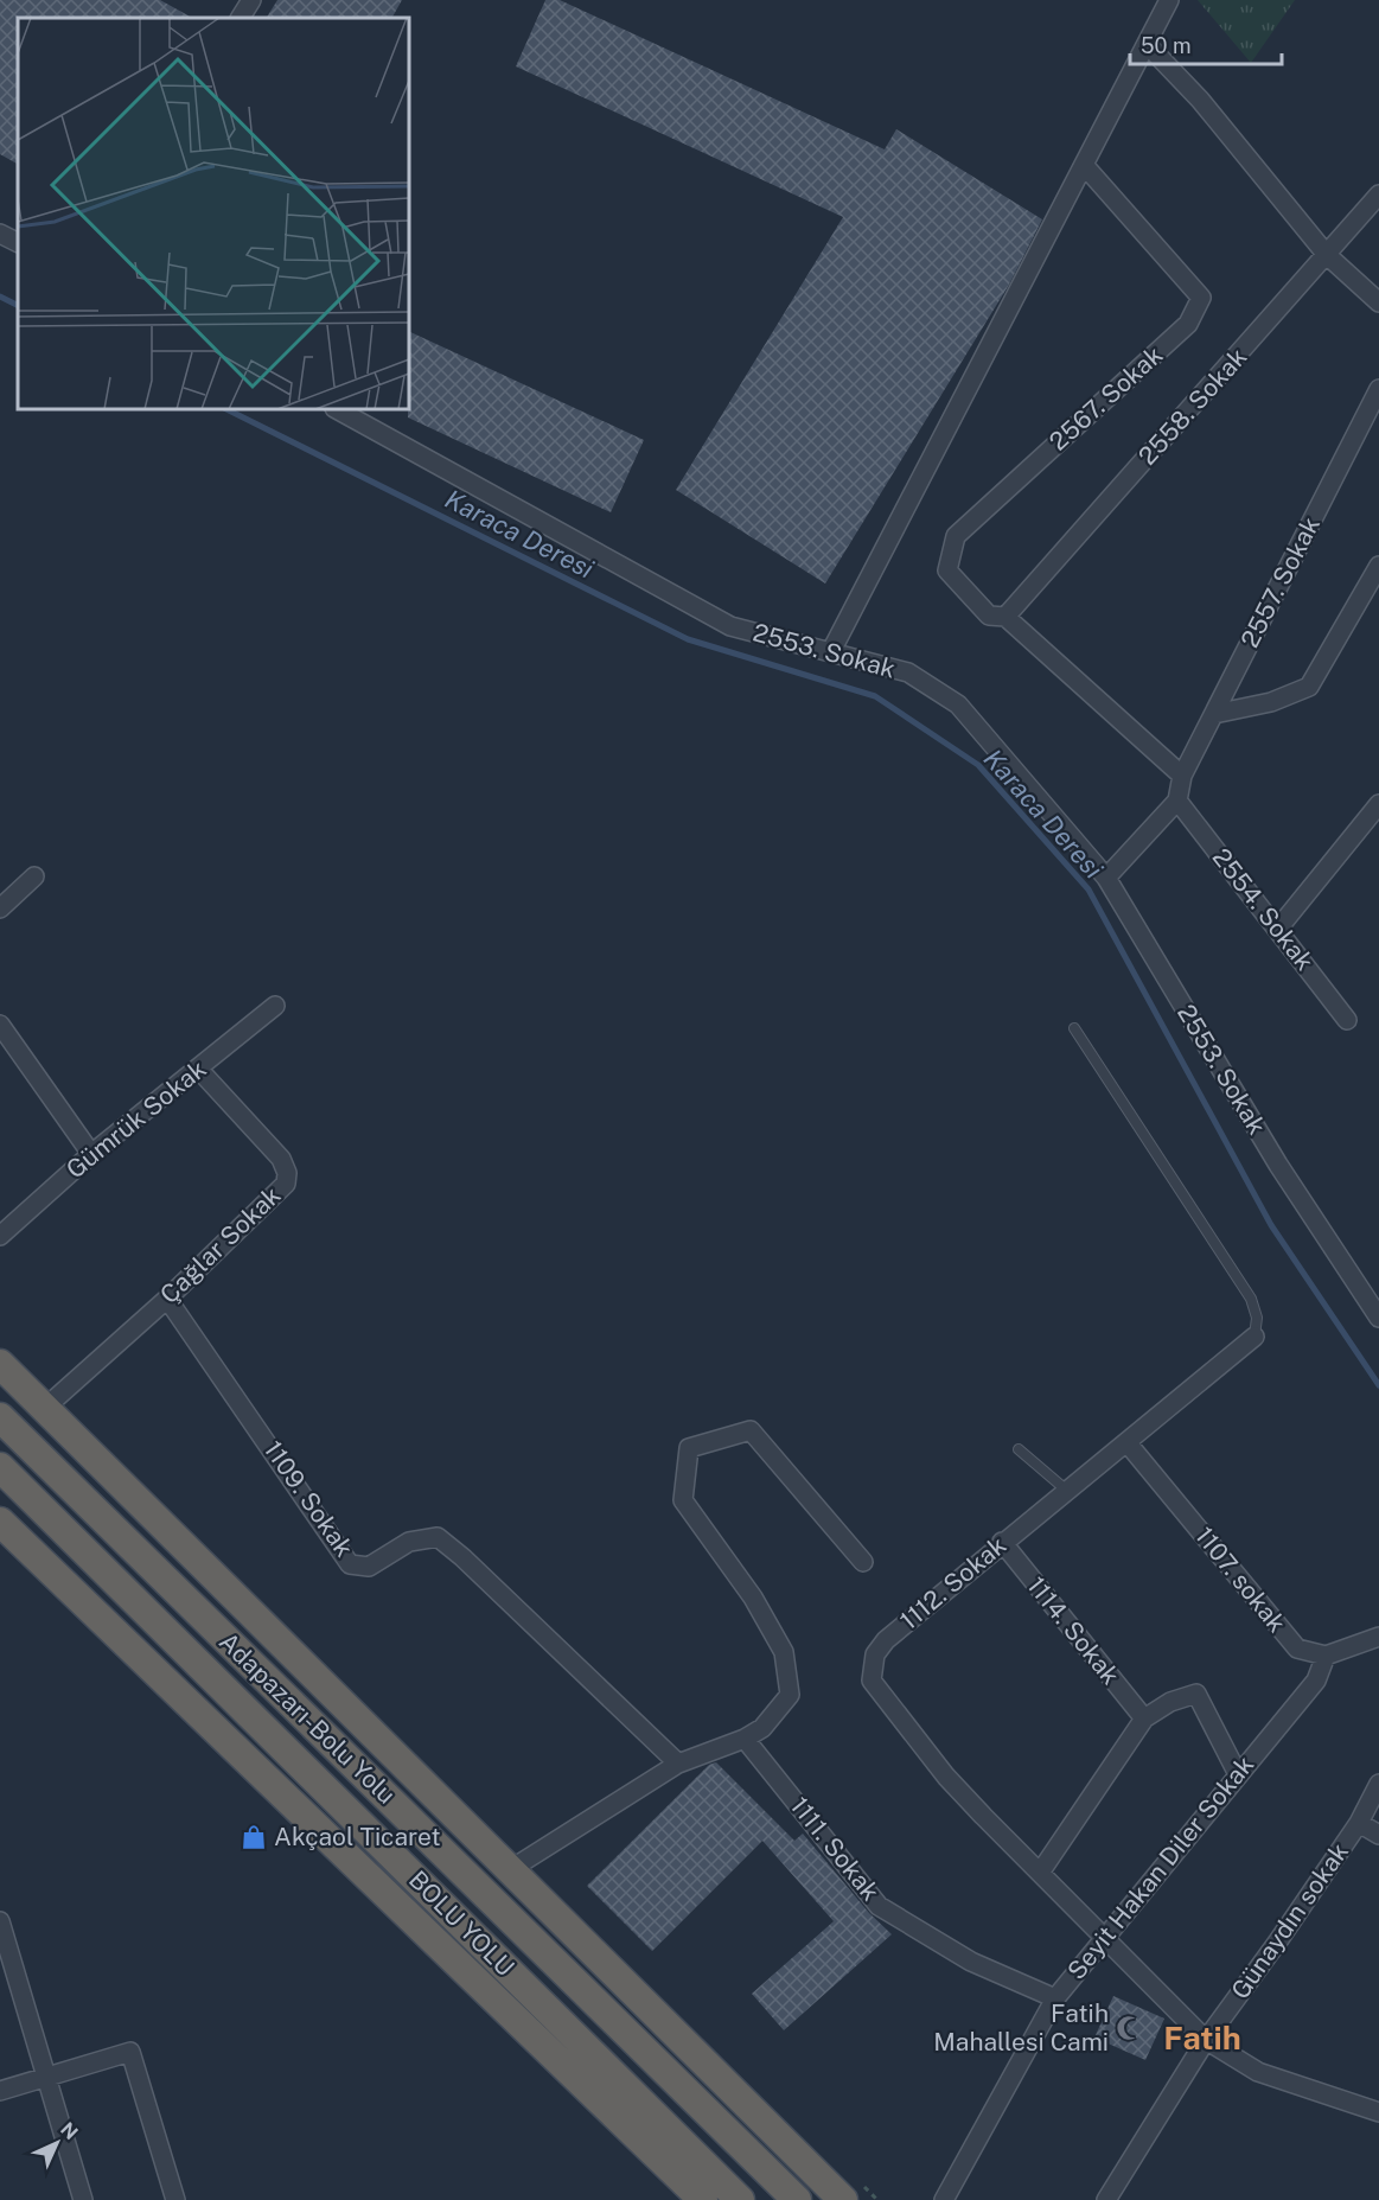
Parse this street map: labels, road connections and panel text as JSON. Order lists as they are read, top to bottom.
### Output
{
  "streets": {
    "highway": ["Adapazarı-Bolu Yolu", "BOLU YOLU"],
    "street": [
      "2567. Sokak",
      "2558. Sokak",
      "2557. Sokak",
      "2553. Sokak",
      "2554. Sokak",
      "Gümrük Sokak",
      "Çağlar Sokak",
      "1109. Sokak",
      "1107. sokak",
      "1112. Sokak",
      "1114. Sokak",
      "1111. Sokak",
      "Seyit Hakan Diler Sokak",
      "Günaydın sokak"
    ]
  },
  "crossings": [
    ["2567. Sokak", "2558. Sokak"],
    ["Gümrük Sokak", "Çağlar Sokak"],
    ["Çağlar Sokak", "1109. Sokak"],
    ["1107. sokak", "1112. Sokak"],
    ["1107. sokak", "Seyit Hakan Diler Sokak"],
    ["1112. Sokak", "1114. Sokak"],
    ["1112. Sokak", "Seyit Hakan Diler Sokak"],
    ["1112. Sokak", "Günaydın sokak"],
    ["1111. Sokak", "Seyit Hakan Diler Sokak"]
  ],
  "districts": ["Fatih"],
  "water": ["Karaca Deresi"],
  "places": {
    "shop": ["Akçaol Ticaret"],
    "mosque": ["Fatih Mahallesi Cami"]
  },
  "scale_bar": "50 m",
  "north": "top right"
}
